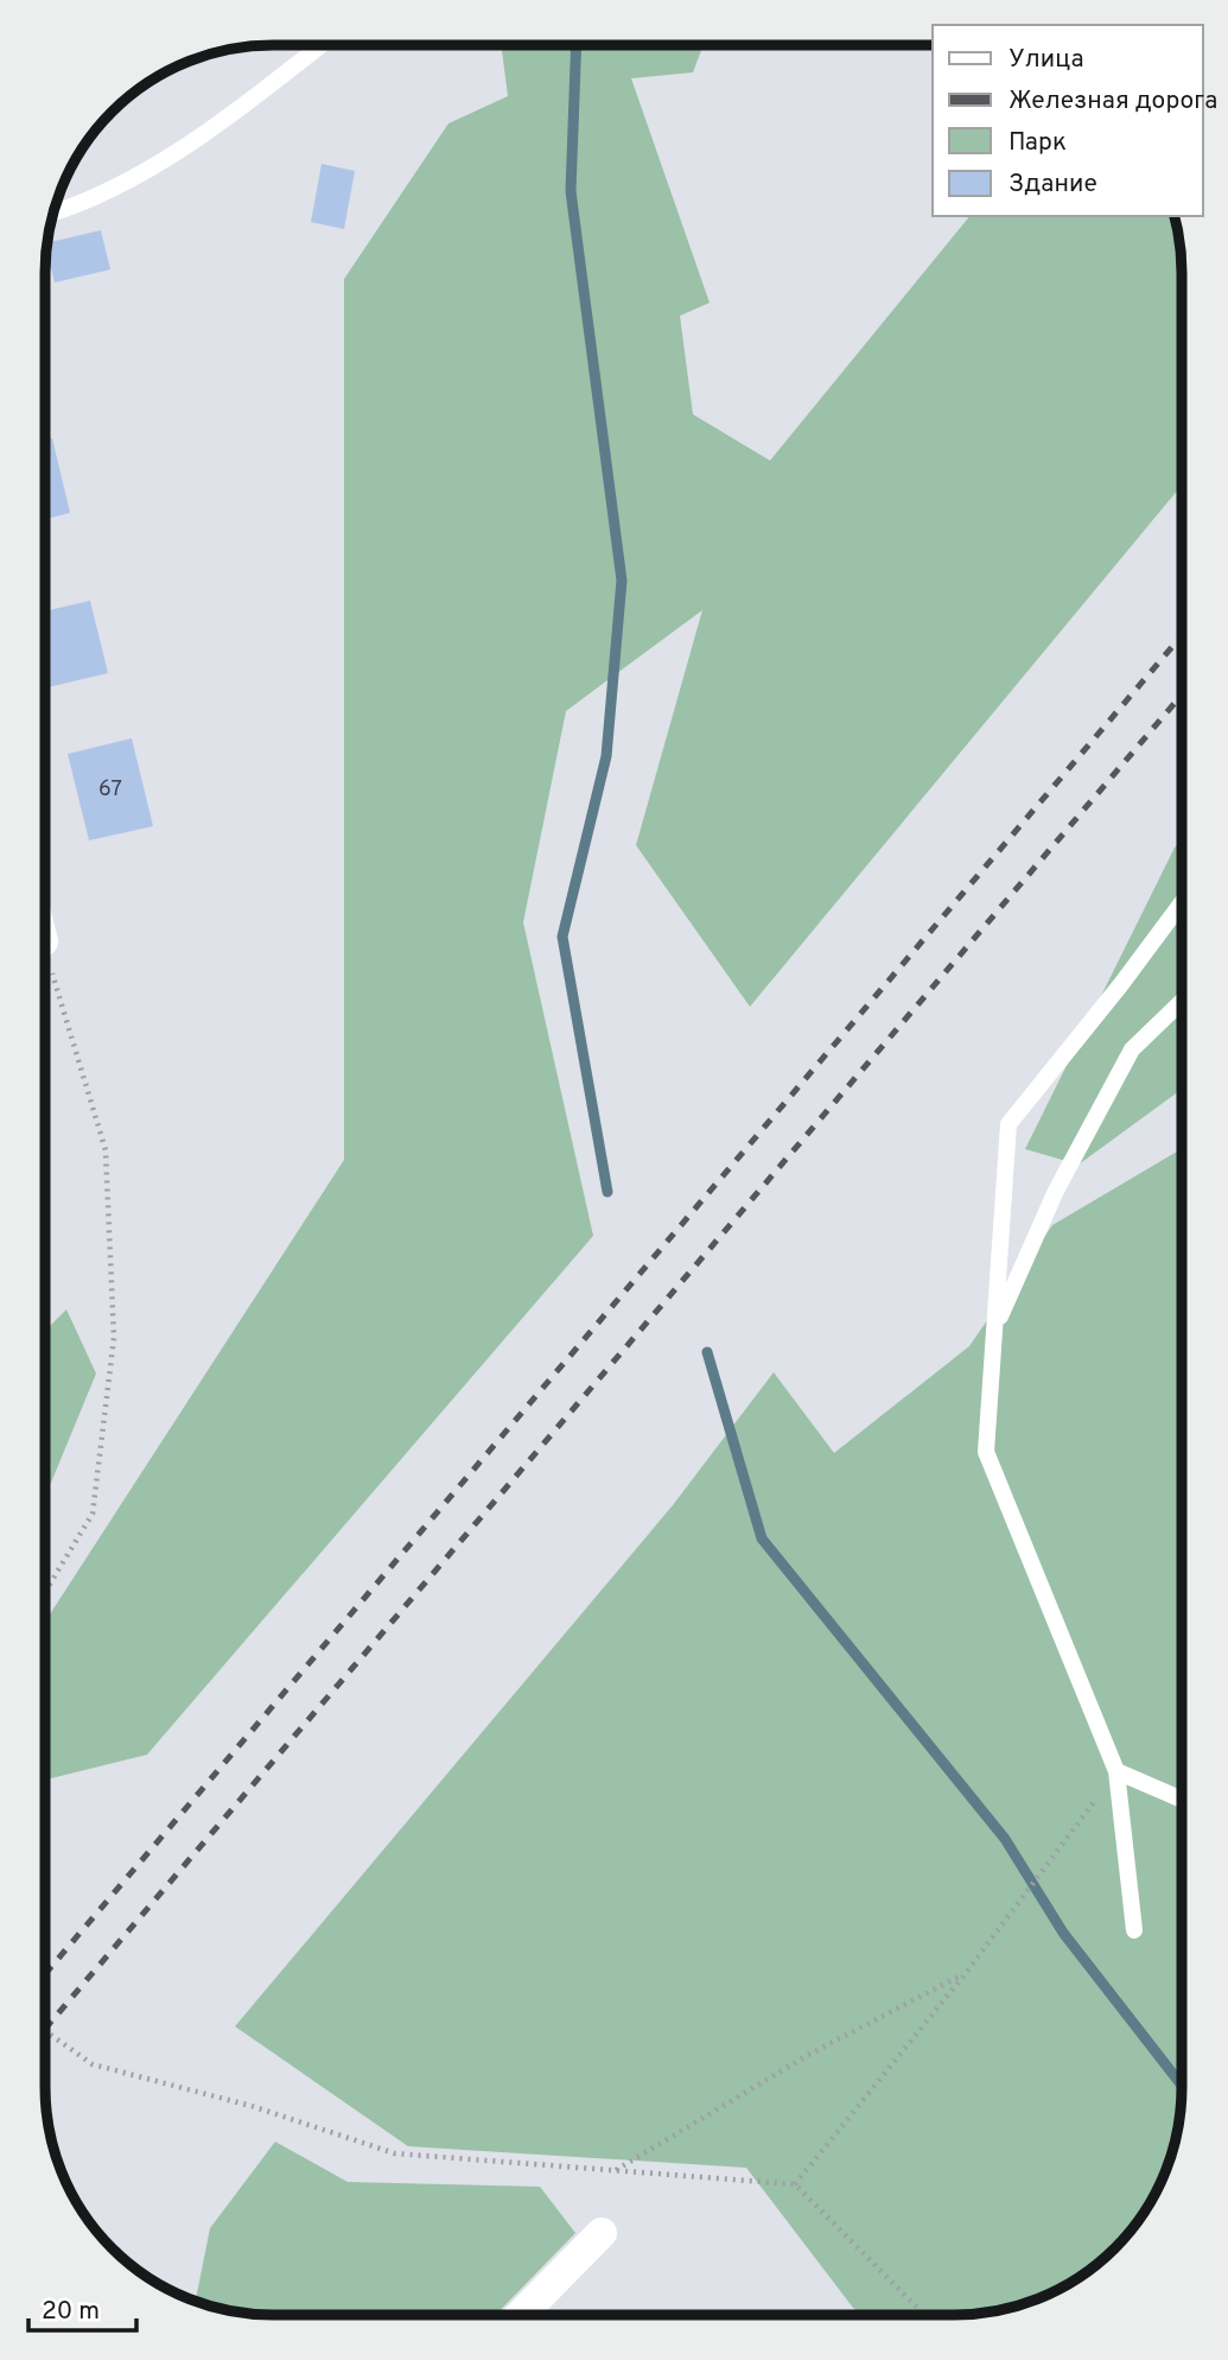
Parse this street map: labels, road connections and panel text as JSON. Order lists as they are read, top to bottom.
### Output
{
  "house_numbers": ["67"],
  "legend": [
    "Улица",
    "Железная дорога",
    "Парк",
    "Здание"
  ],
  "scale_bar": "20 m"
}
